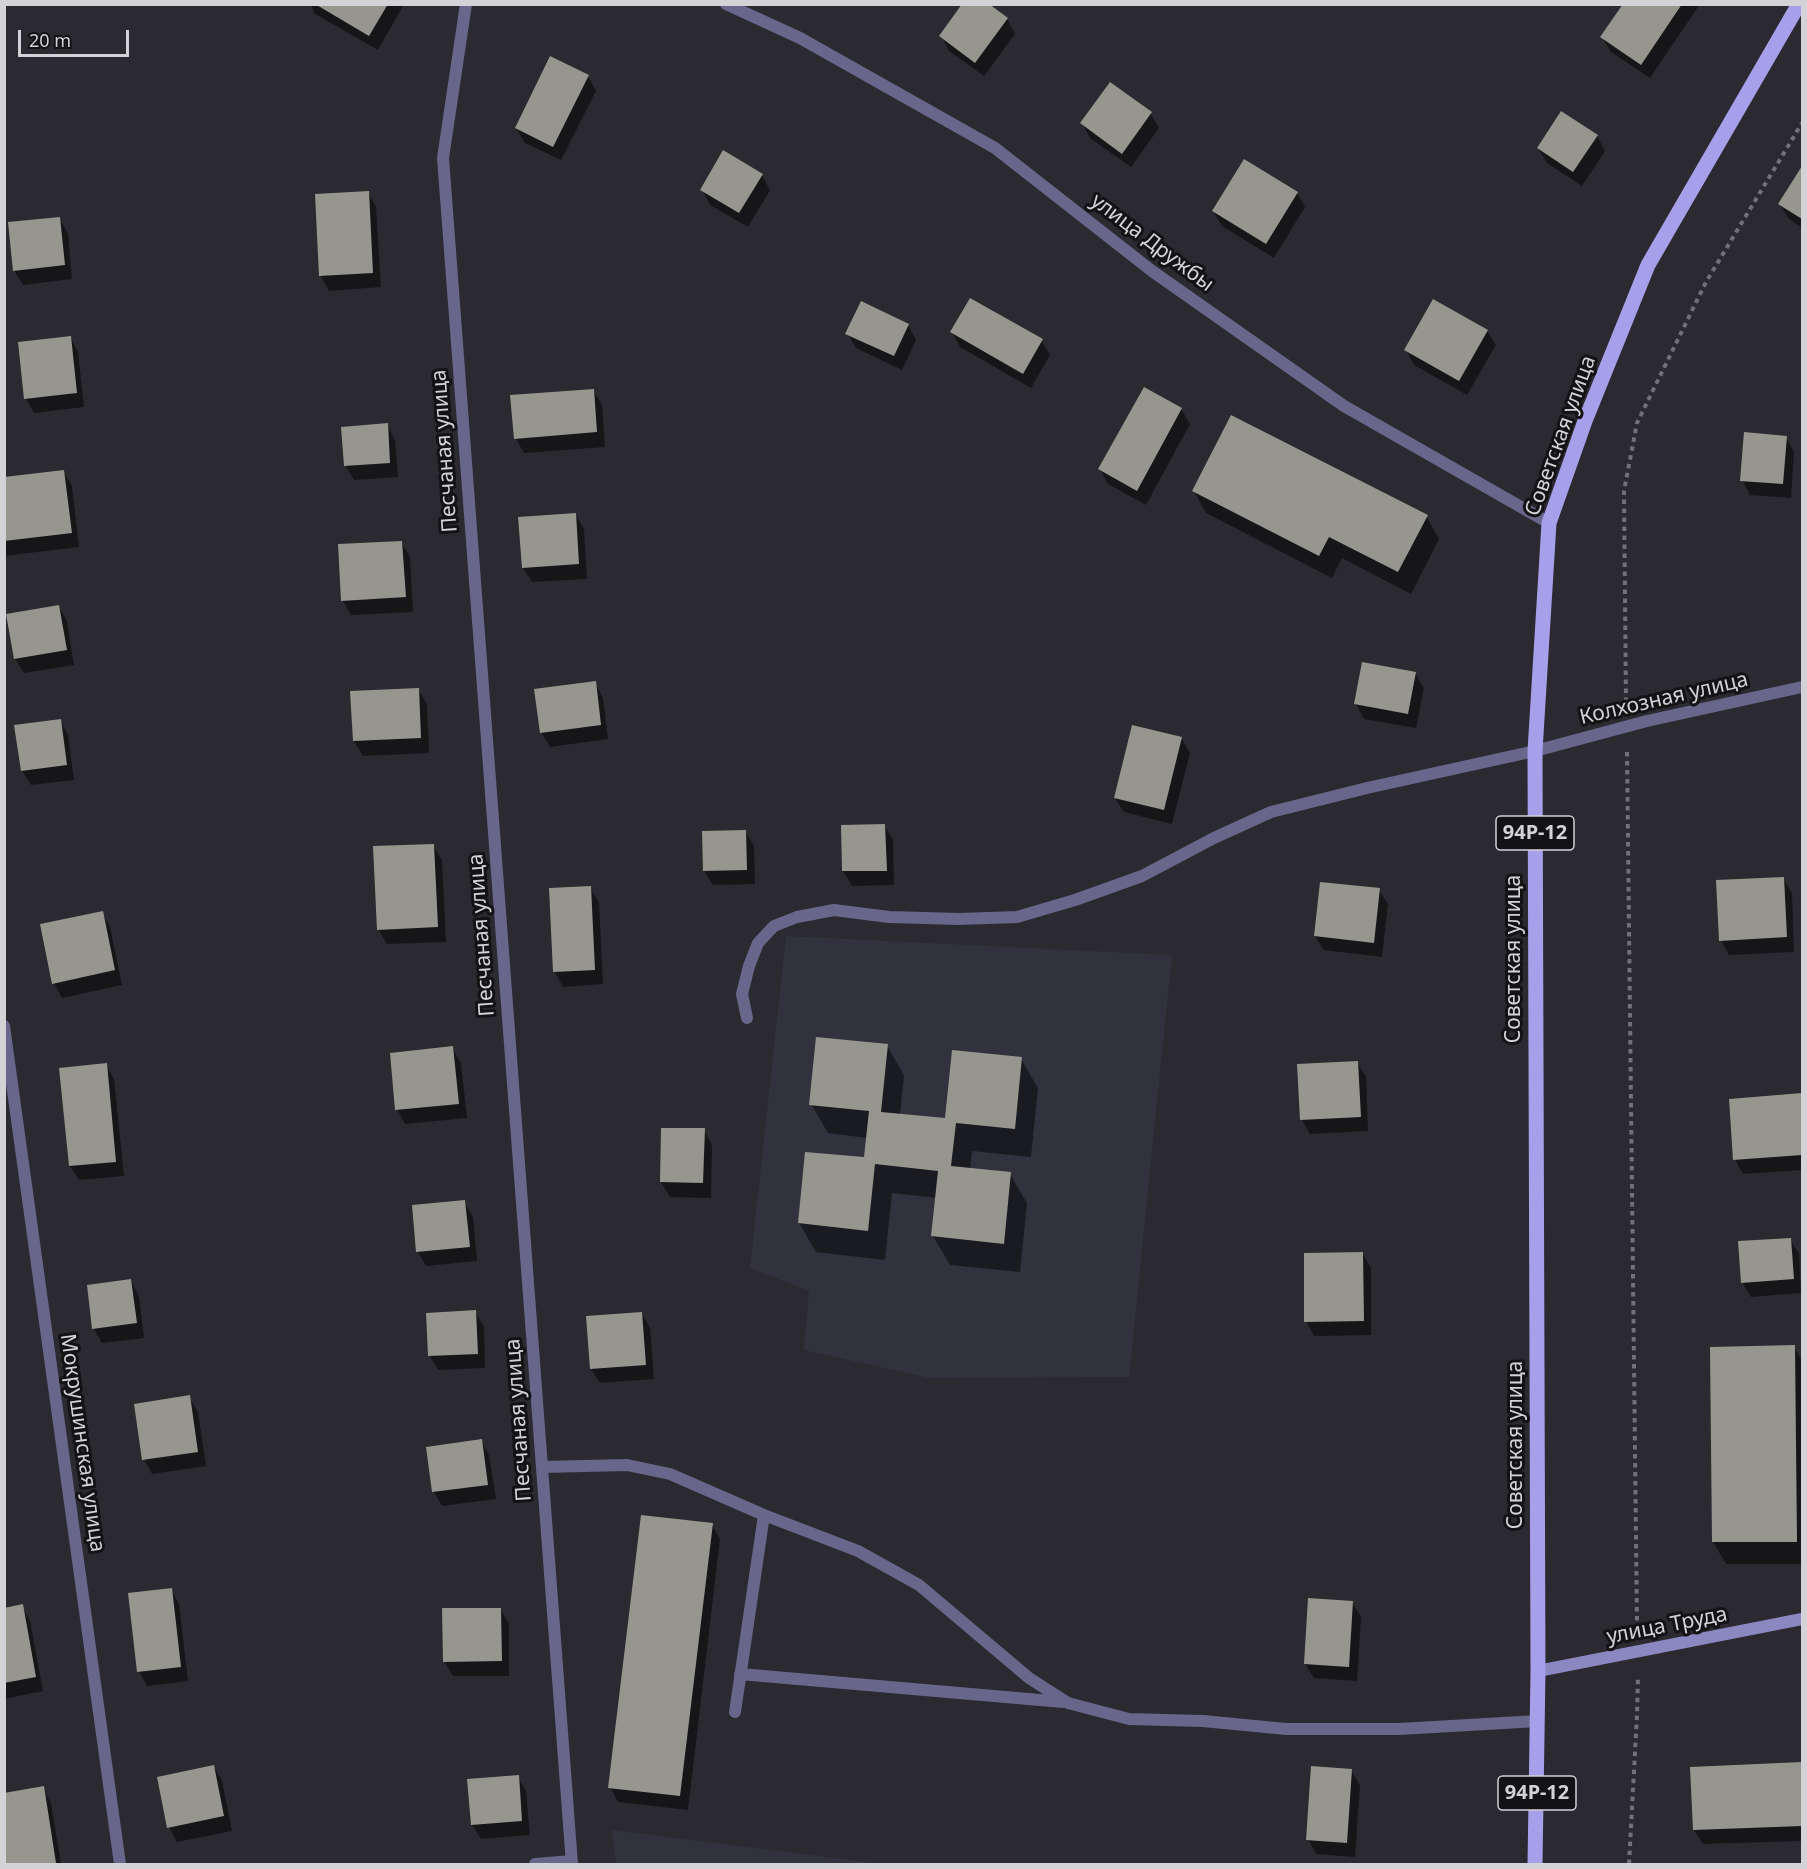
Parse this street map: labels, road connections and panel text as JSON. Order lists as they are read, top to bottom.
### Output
{
  "streets": {
    "main road": ["Советская улица", "94Р-12"],
    "street": [
      "улица Дружбы",
      "Песчаная улица",
      "Колхозная улица",
      "Мокрушинская улица",
      "улица Труда"
    ]
  },
  "crossings": [
    ["улица Дружбы", "Советская улица"],
    ["Советская улица", "Колхозная улица"],
    ["Советская улица", "улица Труда"]
  ],
  "scale_bar": "20 m"
}
